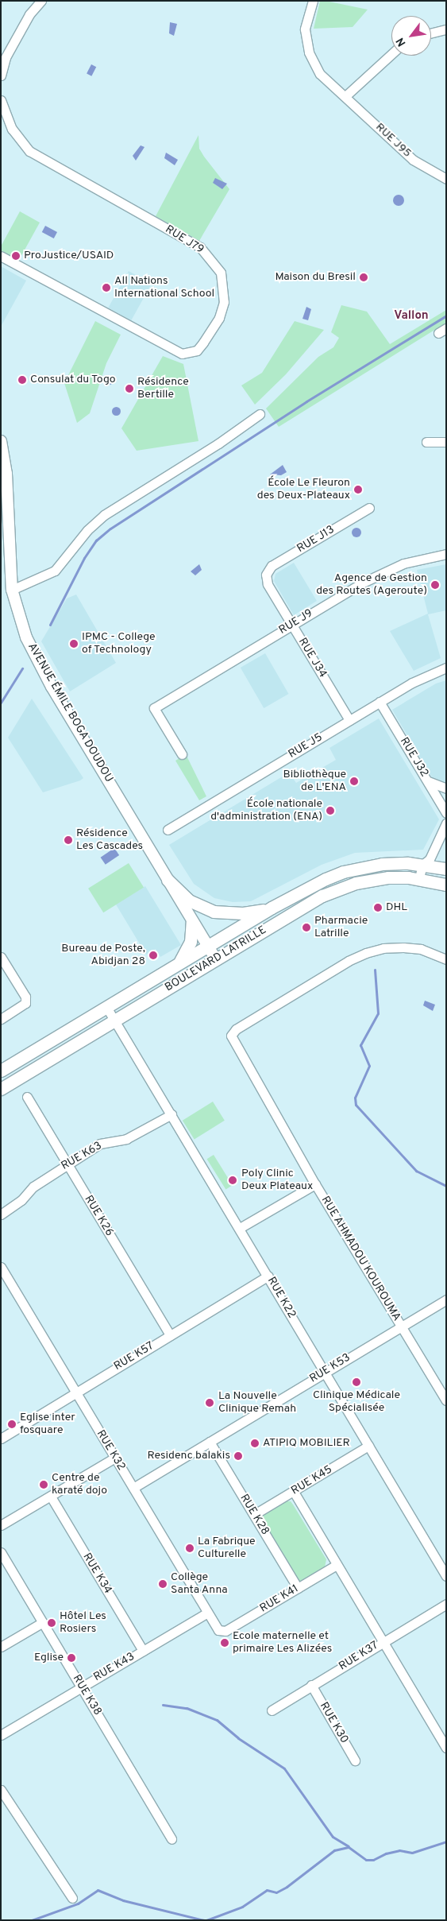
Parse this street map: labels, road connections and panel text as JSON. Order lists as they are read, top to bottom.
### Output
{
  "streets": {
    "main road": ["BOULEVARD LATRILLE"],
    "street": [
      "RUE J95",
      "RUE J79",
      "RUE J13",
      "RUE J9",
      "RUE J34",
      "AVENUE ÉMILE BOGA DOUDOU",
      "RUE J5",
      "RUE J32",
      "RUE K63",
      "RUE K26",
      "RUE AHMADOU KOUROUMA",
      "RUE K22",
      "RUE K57",
      "RUE K53",
      "RUE K32",
      "RUE K45",
      "RUE K28",
      "RUE K34",
      "RUE K41",
      "RUE K37",
      "RUE K43",
      "RUE K38",
      "RUE K30"
    ]
  },
  "crossings": [
    ["RUE J13", "RUE J34"],
    ["RUE J9", "RUE J34"],
    ["RUE J34", "RUE J5"],
    ["AVENUE ÉMILE BOGA DOUDOU", "BOULEVARD LATRILLE"],
    ["RUE J5", "RUE J32"],
    ["BOULEVARD LATRILLE", "RUE K22"],
    ["RUE K63", "RUE K26"],
    ["RUE K63", "RUE K22"],
    ["RUE K26", "RUE K57"],
    ["RUE AHMADOU KOUROUMA", "RUE K53"],
    ["RUE K22", "RUE K57"],
    ["RUE K22", "RUE K53"],
    ["RUE K22", "RUE K45"],
    ["RUE K57", "RUE K32"],
    ["RUE K53", "RUE K32"],
    ["RUE K53", "RUE K28"],
    ["RUE K32", "RUE K41"],
    ["RUE K32", "RUE K43"],
    ["RUE K45", "RUE K28"],
    ["RUE K28", "RUE K41"],
    ["RUE K34", "RUE K43"],
    ["RUE K37", "RUE K30"],
    ["RUE K43", "RUE K38"]
  ],
  "districts": ["Vallon"],
  "places": [
    "ProJustice/USAID",
    "Maison du Bresil",
    "All Nations International School",
    "Consulat du Togo",
    "Résidence Bertille",
    "École Le Fleuron des Deux-Plateaux",
    "Agence de Gestion des Routes (Ageroute)",
    "IPMC - College of Technology",
    "Bibliothèque de L'ENA",
    "École nationale d'administration (ENA)",
    "Résidence Les Cascades",
    "DHL",
    "Pharmacie Latrille",
    "Bureau de Poste, Abidjan 28",
    "Poly Clinic Deux Plateaux",
    "Clinique Médicale Spécialisée",
    "La Nouvelle Clinique Remah",
    "Eglise inter fosquare",
    "ATIPIQ MOBILIER",
    "Residenc balakis",
    "Centre de karaté dojo",
    "La Fabrique Culturelle",
    "Collège Santa Anna",
    "Hôtel Les Rosiers",
    "Ecole maternelle et primaire Les Alizées",
    "Eglise"
  ],
  "north": "bottom left"
}
